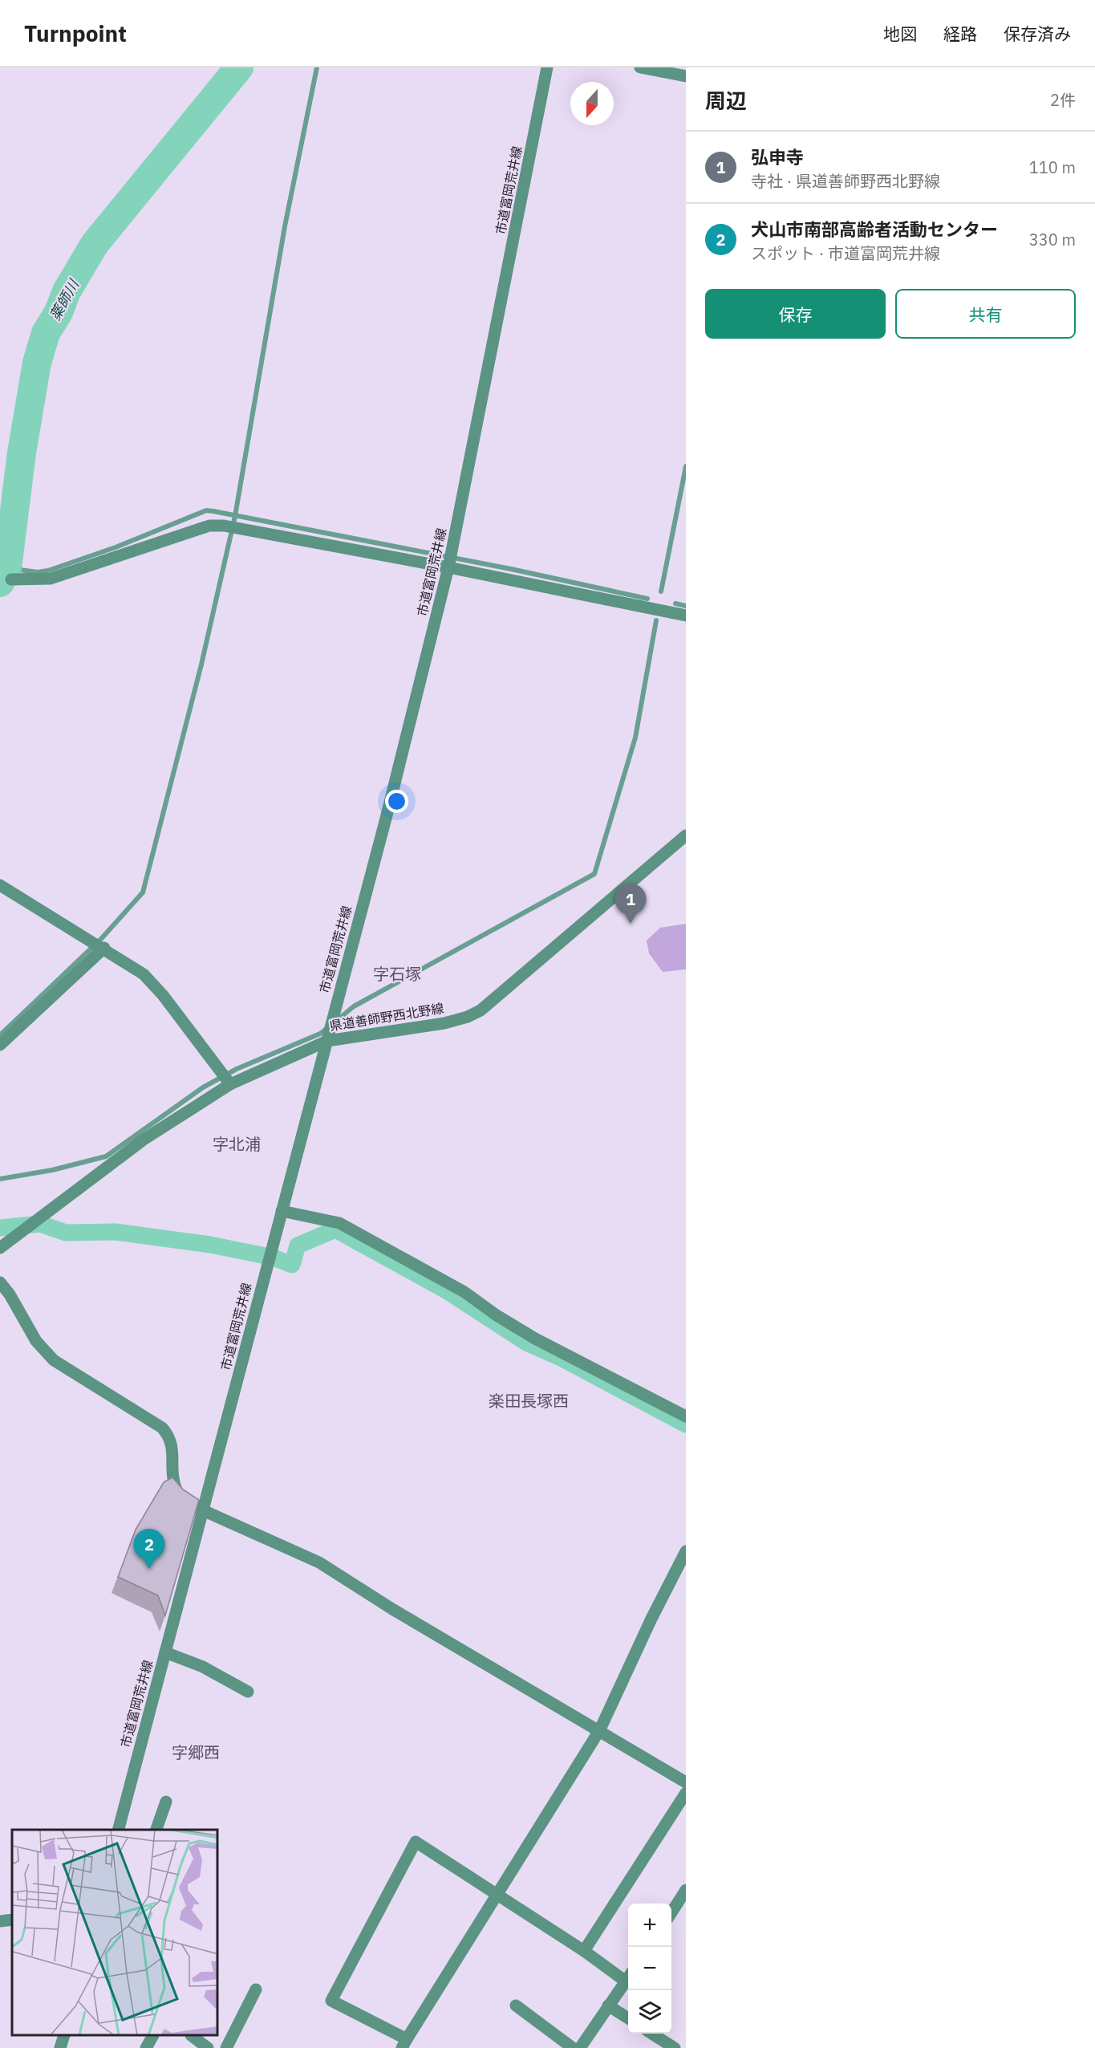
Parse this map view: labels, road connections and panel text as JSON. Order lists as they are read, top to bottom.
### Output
{
  "streets": {
    "street": ["市道富岡荒井線", "県道善師野西北野線"]
  },
  "crossings": [
    ["市道富岡荒井線", "県道善師野西北野線"]
  ],
  "districts": [
    "字石塚",
    "字北浦",
    "楽田長塚西",
    "字郷西"
  ],
  "water": ["薬師川"],
  "north": "bottom",
  "page": {
    "header": "Turnpoint",
    "nav": ["地図", "経路", "保存済み"],
    "heading": ["周辺", "2件"],
    "list": [
      {
        "mark": "1",
        "name": "弘申寺",
        "note": "寺社 · 県道善師野西北野線",
        "value": "110 m"
      },
      {
        "mark": "2",
        "name": "犬山市南部高齢者活動センター",
        "note": "スポット · 市道富岡荒井線",
        "value": "330 m"
      }
    ],
    "buttons": ["保存", "共有"],
    "pins": ["1", "2"],
    "map_buttons": ["+", "−"]
  }
}
